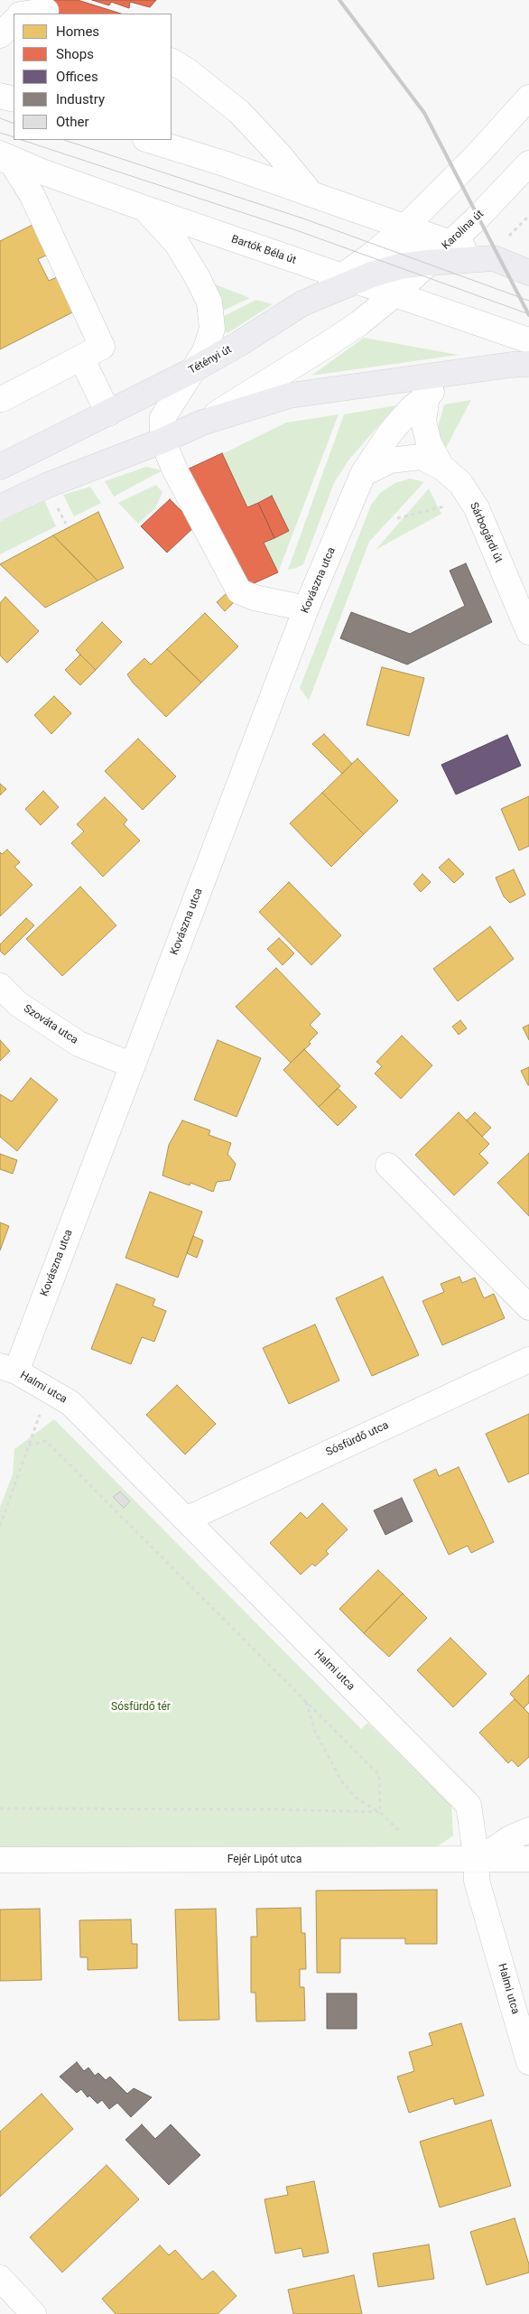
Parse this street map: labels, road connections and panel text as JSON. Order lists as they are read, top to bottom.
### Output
{
  "streets": {
    "main road": ["Tétényi út"],
    "street": [
      "Karolina út",
      "Bartók Béla út",
      "Sárbogárdi út",
      "Kovászna utca",
      "Szováta utca",
      "Halmi utca",
      "Sósfürdő utca",
      "Fejér Lipót utca"
    ]
  },
  "crossings": [
    ["Karolina út", "Bartók Béla út"],
    ["Karolina út", "Tétényi út"],
    ["Bartók Béla út", "Tétényi út"],
    ["Sárbogárdi út", "Kovászna utca"],
    ["Kovászna utca", "Szováta utca"],
    ["Kovászna utca", "Halmi utca"],
    ["Halmi utca", "Sósfürdő utca"],
    ["Halmi utca", "Fejér Lipót utca"]
  ],
  "parks": ["Sósfürdő tér"],
  "legend": [
    "Homes",
    "Shops",
    "Offices",
    "Industry",
    "Other"
  ]
}
